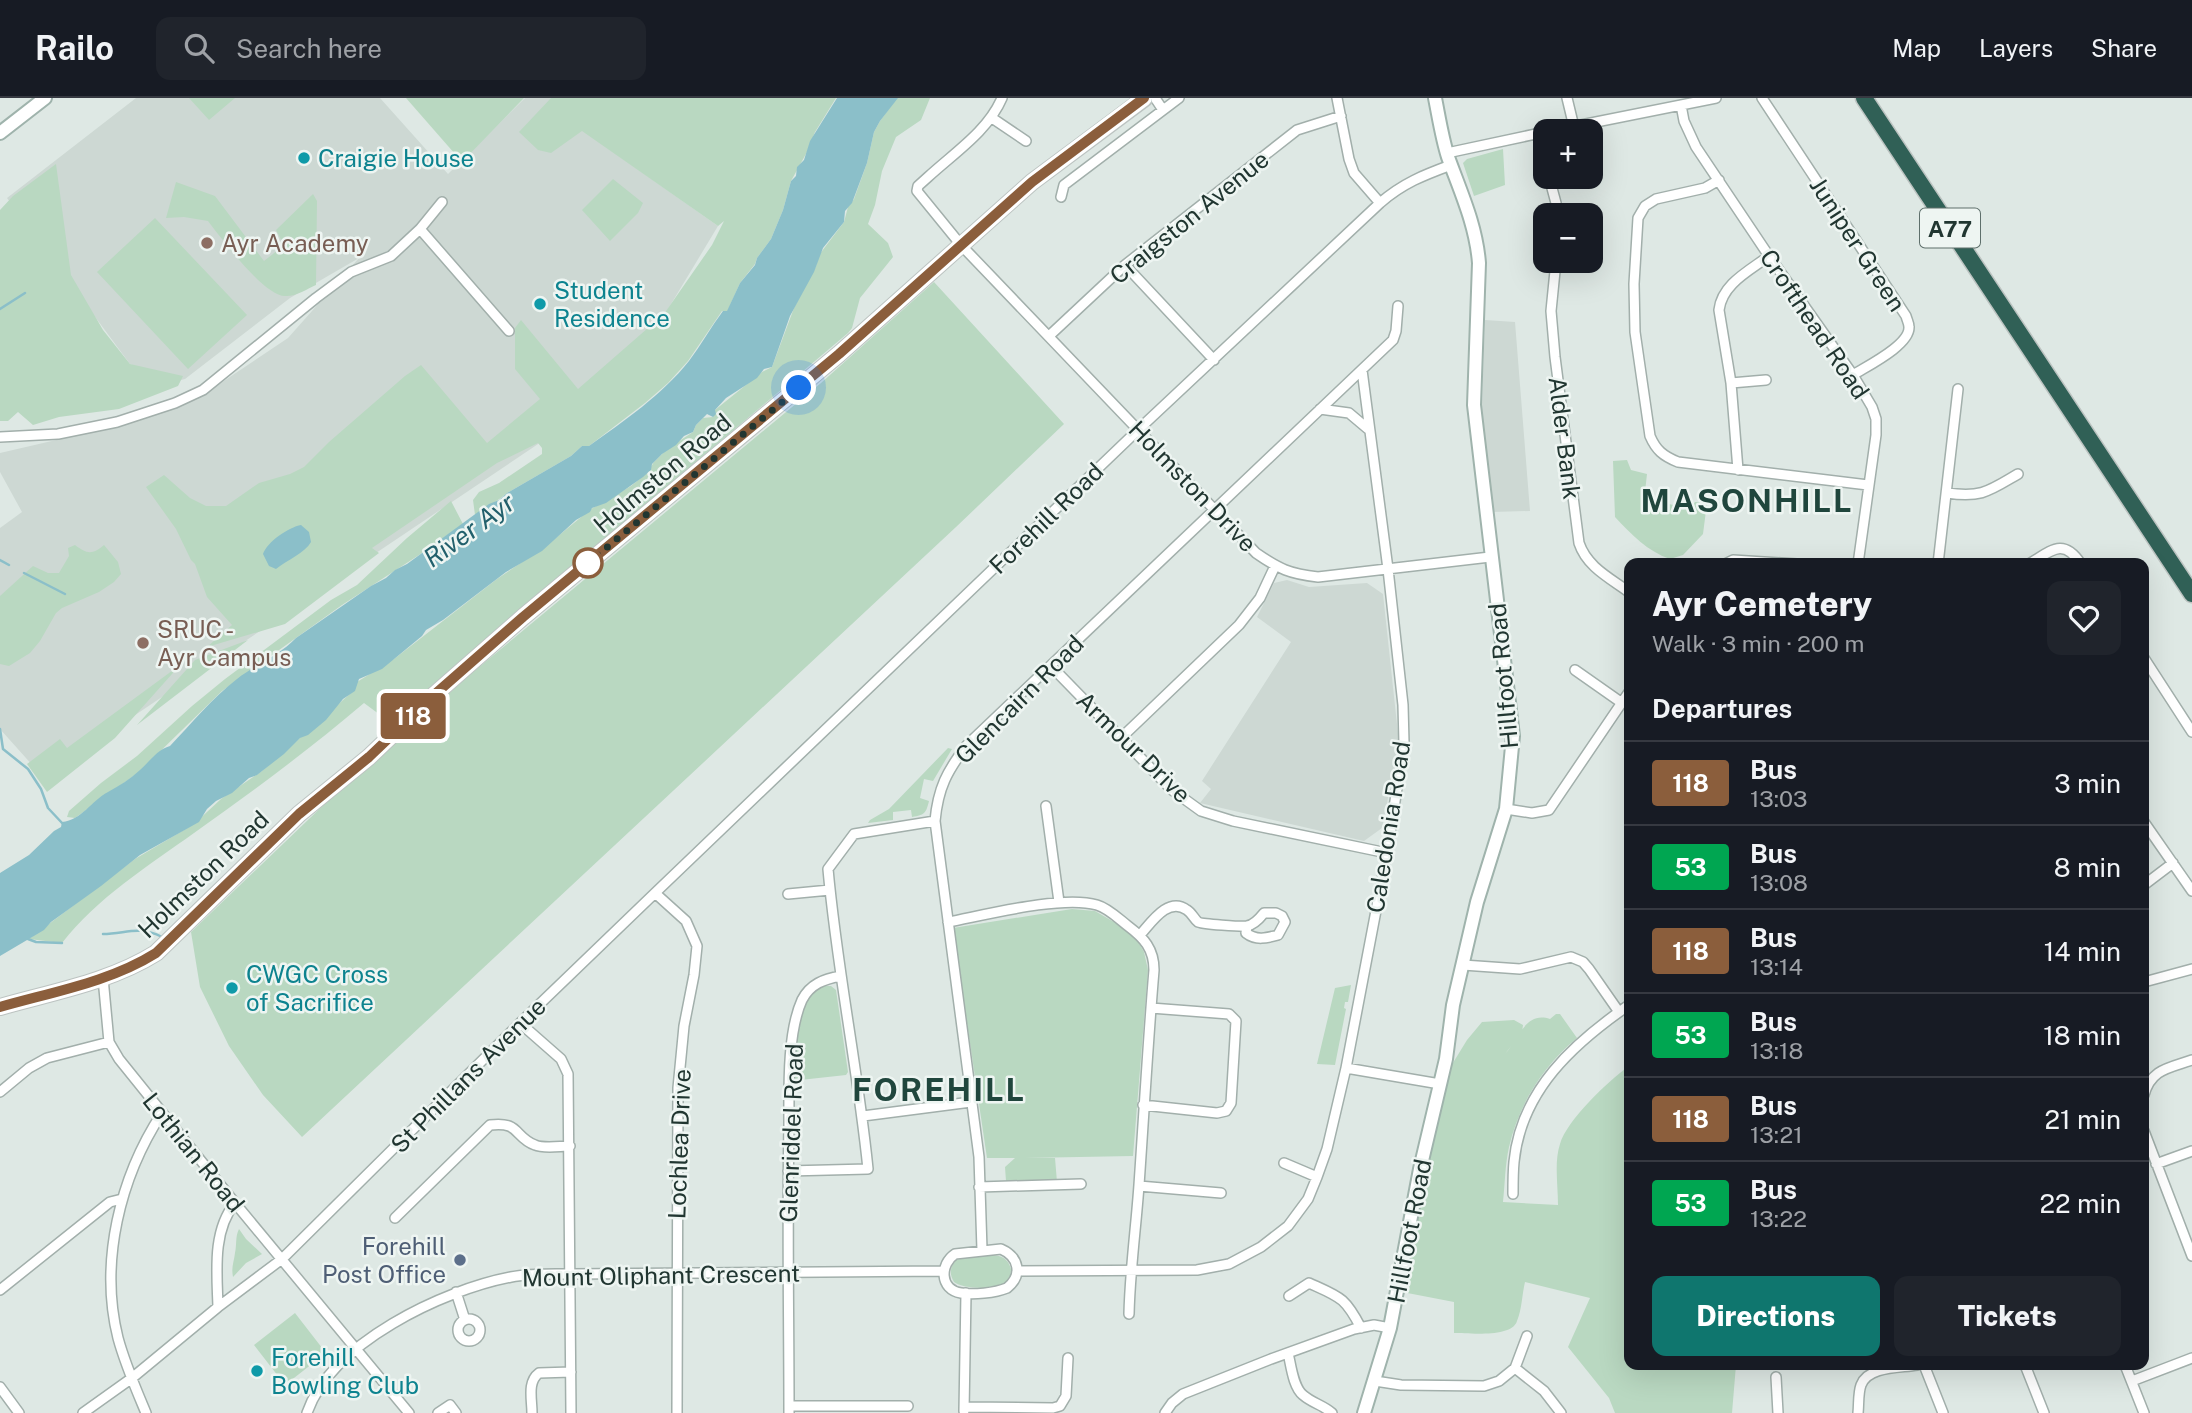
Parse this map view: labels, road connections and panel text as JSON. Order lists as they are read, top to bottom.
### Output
{
  "streets": {
    "highway": ["A77"],
    "main road": ["Holmston Road"],
    "street": [
      "Craigston Avenue",
      "Juniper Green",
      "Crofthead Road",
      "Alder Bank",
      "Holmston Drive",
      "Forehill Road",
      "Hillfoot Road",
      "Glencairn Road",
      "Armour Drive",
      "Caledonia Road",
      "St Phillans Avenue",
      "Glenriddel Road",
      "Lochlea Drive",
      "Lothian Road",
      "Mount Oliphant Crescent"
    ]
  },
  "crossings": [
    ["Craigston Avenue", "Holmston Drive"],
    ["Juniper Green", "Crofthead Road"],
    ["Holmston Road", "Holmston Drive"],
    ["Holmston Drive", "Forehill Road"],
    ["Holmston Drive", "Hillfoot Road"],
    ["Holmston Drive", "Glencairn Road"],
    ["Holmston Drive", "Caledonia Road"],
    ["Forehill Road", "Hillfoot Road"],
    ["Forehill Road", "St Phillans Avenue"],
    ["Forehill Road", "Lochlea Drive"],
    ["Glencairn Road", "Armour Drive"],
    ["Glencairn Road", "Caledonia Road"],
    ["Glencairn Road", "Mount Oliphant Crescent"],
    ["Armour Drive", "Caledonia Road"],
    ["Caledonia Road", "Mount Oliphant Crescent"],
    ["St Phillans Avenue", "Lochlea Drive"],
    ["St Phillans Avenue", "Lothian Road"],
    ["Glenriddel Road", "Mount Oliphant Crescent"],
    ["Lochlea Drive", "Mount Oliphant Crescent"],
    ["Lothian Road", "Mount Oliphant Crescent"]
  ],
  "districts": ["MASONHILL", "FOREHILL"],
  "water": ["River Ayr"],
  "places": [
    "Craigie House",
    "Ayr Academy",
    "Student Residence",
    "SRUC - Ayr Campus",
    "CWGC Cross of Sacrifice",
    "Forehill Post Office",
    "Forehill Bowling Club"
  ],
  "lines": ["bus line 118"],
  "page": {
    "header": "Railo",
    "search": "Search here",
    "nav": ["Map", "Layers", "Share"],
    "on_map": "118",
    "map_buttons": ["+", "−"],
    "heading": [
      ["Ayr Cemetery", "Walk · 3 min · 200 m"],
      "Departures"
    ],
    "list": [
      {
        "mark": "118",
        "name": "Bus",
        "note": "13:03",
        "value": "3 min"
      },
      {
        "mark": "53",
        "name": "Bus",
        "note": "13:08",
        "value": "8 min"
      },
      {
        "mark": "118",
        "name": "Bus",
        "note": "13:14",
        "value": "14 min"
      },
      {
        "mark": "53",
        "name": "Bus",
        "note": "13:18",
        "value": "18 min"
      },
      {
        "mark": "118",
        "name": "Bus",
        "note": "13:21",
        "value": "21 min"
      },
      {
        "mark": "53",
        "name": "Bus",
        "note": "13:22",
        "value": "22 min"
      }
    ],
    "buttons": ["Directions", "Tickets"]
  }
}
